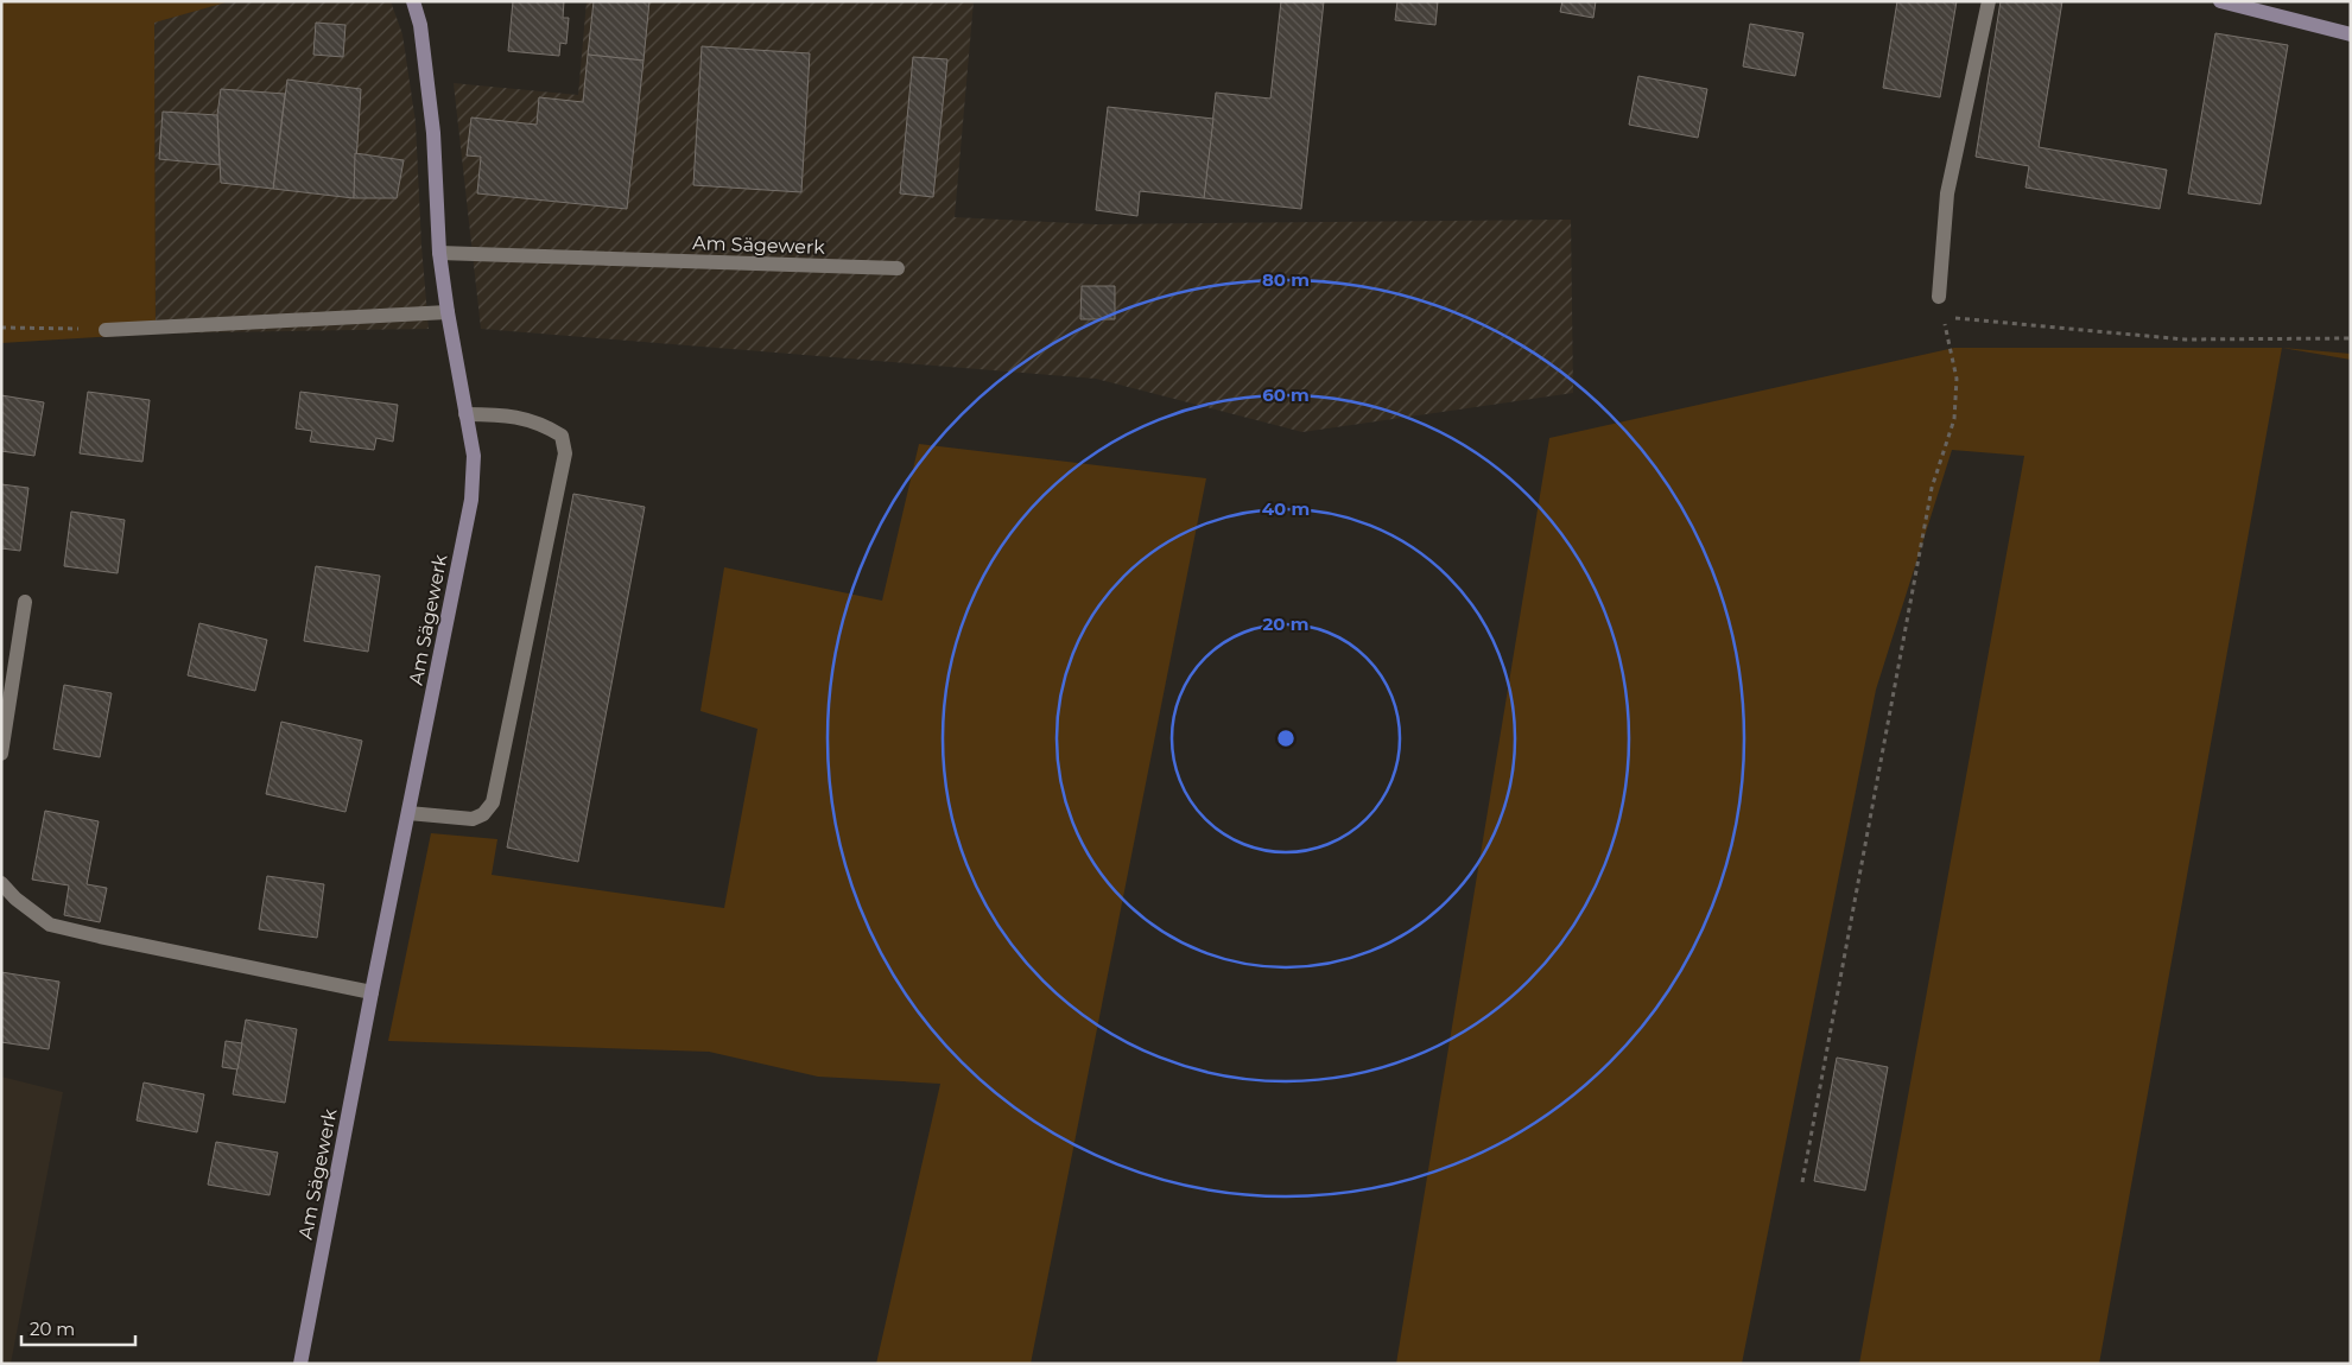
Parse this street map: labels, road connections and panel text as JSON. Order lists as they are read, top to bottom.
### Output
{
  "streets": {
    "street": ["Am Sägewerk"]
  },
  "scale_bar": "20 m",
  "rings": [
    "80 m",
    "60 m",
    "40 m",
    "20 m"
  ]
}
